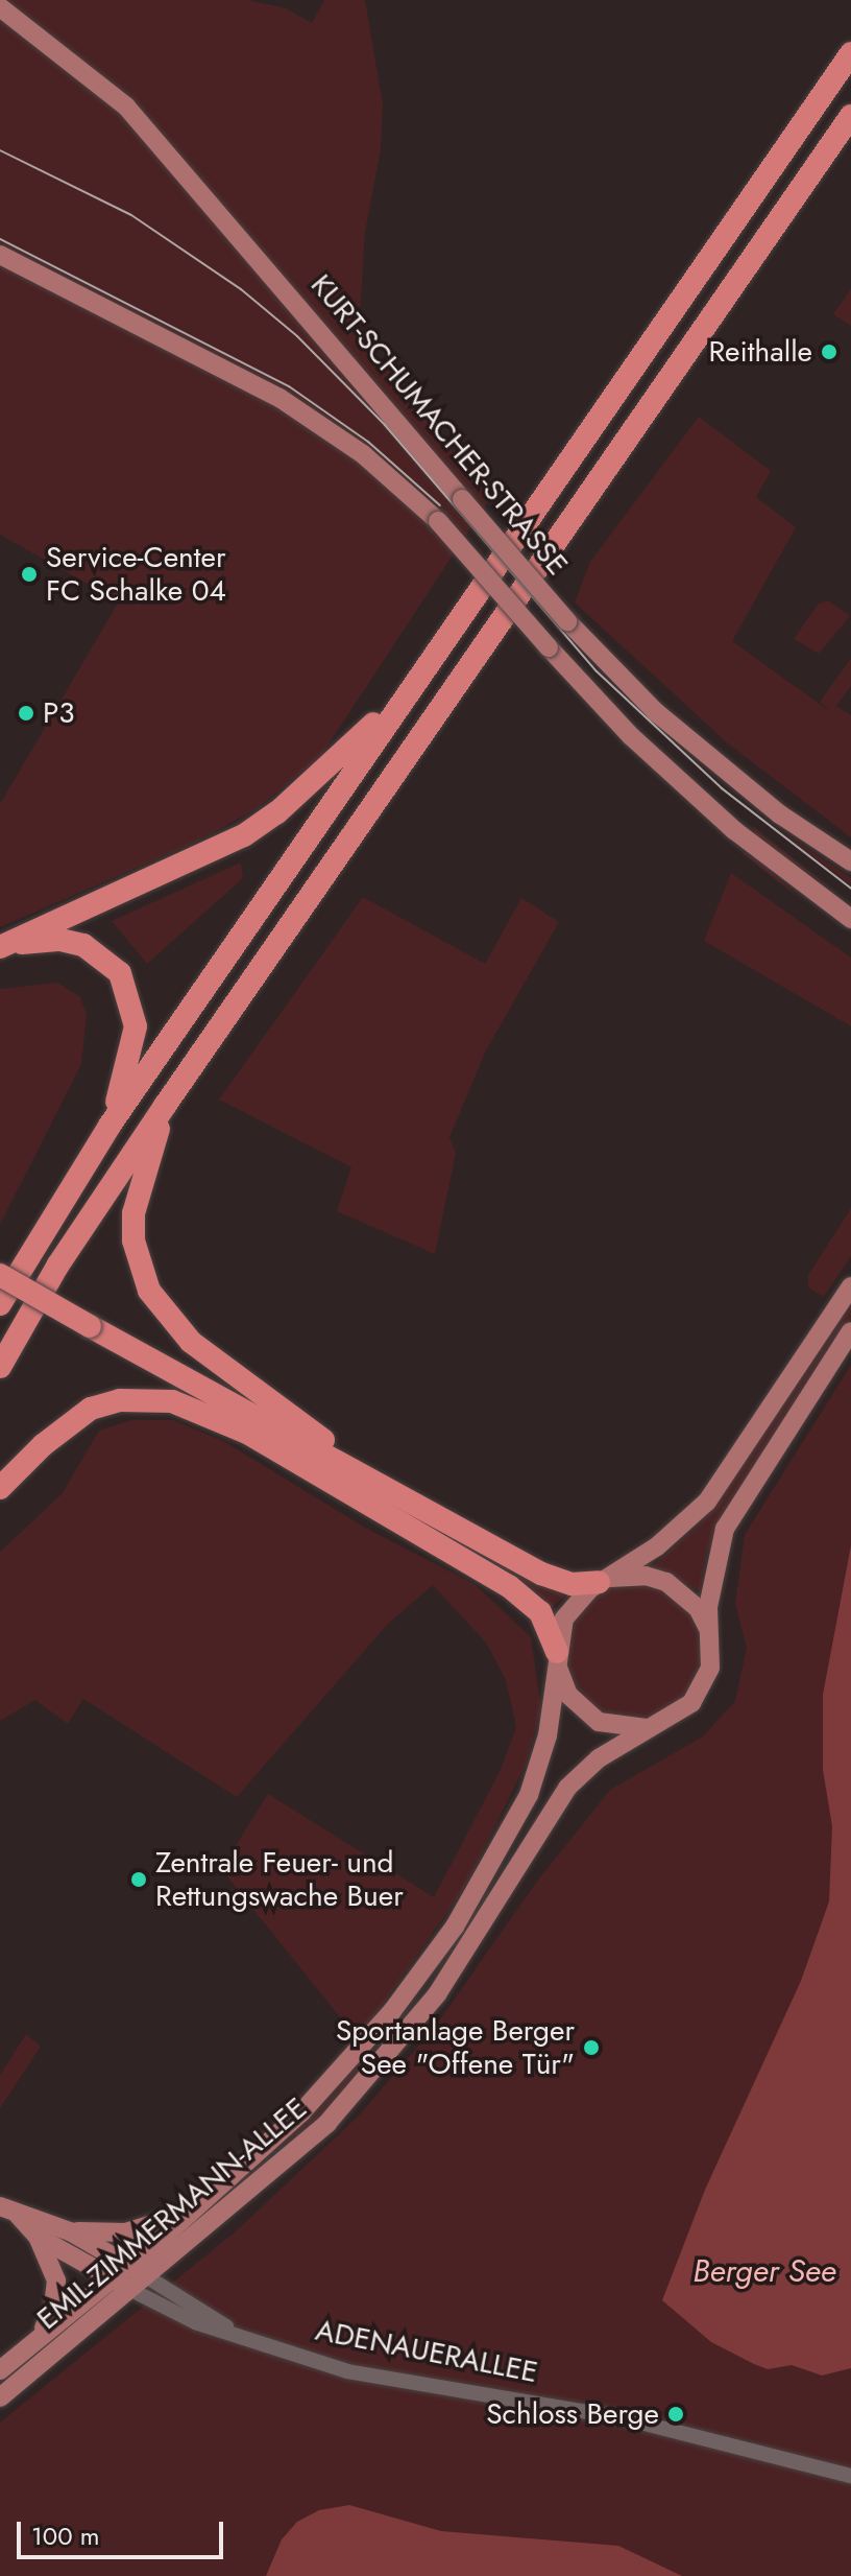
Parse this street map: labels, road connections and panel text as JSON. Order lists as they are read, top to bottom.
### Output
{
  "streets": {
    "main road": ["KURT-SCHUMACHER-STRASSE", "EMIL-ZIMMERMANN-ALLEE", "ADENAUERALLEE"]
  },
  "crossings": [
    ["EMIL-ZIMMERMANN-ALLEE", "ADENAUERALLEE"]
  ],
  "water": ["Berger See"],
  "places": [
    "Reithalle",
    "Service-Center FC Schalke 04",
    "P3",
    "Zentrale Feuer- und Rettungswache Buer",
    "Sportanlage Berger See \"Offene Tür\"",
    "Schloss Berge"
  ],
  "scale_bar": "100 m"
}
